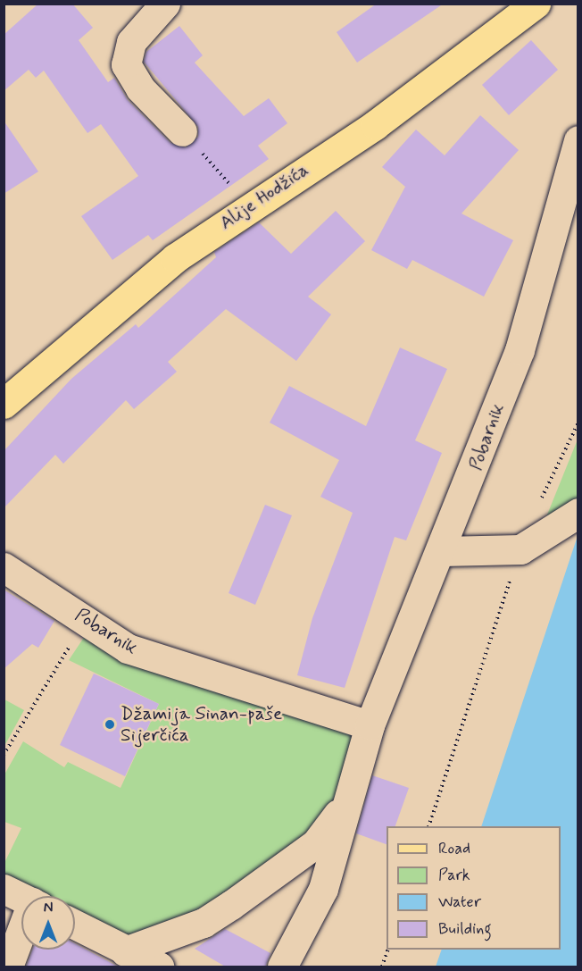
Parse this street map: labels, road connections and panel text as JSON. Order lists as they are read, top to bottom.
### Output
{
  "streets": {
    "main road": ["Alije Hodžića"],
    "street": ["Pobarnik"]
  },
  "places": ["Džamija Sinan-paše Sijerčića"],
  "legend": [
    "Road",
    "Park",
    "Water",
    "Building"
  ],
  "north": "top"
}
